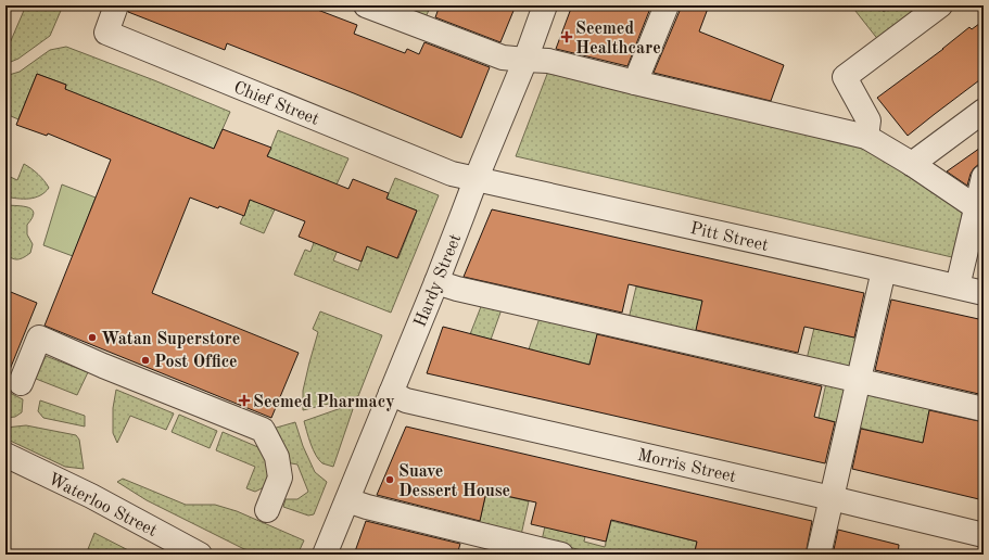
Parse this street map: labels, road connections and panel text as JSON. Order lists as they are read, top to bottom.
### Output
{
  "streets": {
    "street": [
      "Chief Street",
      "Pitt Street",
      "Hardy Street",
      "Morris Street",
      "Waterloo Street"
    ]
  },
  "crossings": [
    ["Chief Street", "Pitt Street"],
    ["Chief Street", "Hardy Street"],
    ["Pitt Street", "Hardy Street"],
    ["Hardy Street", "Morris Street"]
  ],
  "places": {
    "health": ["Seemed Healthcare", "Seemed Pharmacy"],
    "other": ["Watan Superstore", "Post Office", "Suave Dessert House"]
  }
}
